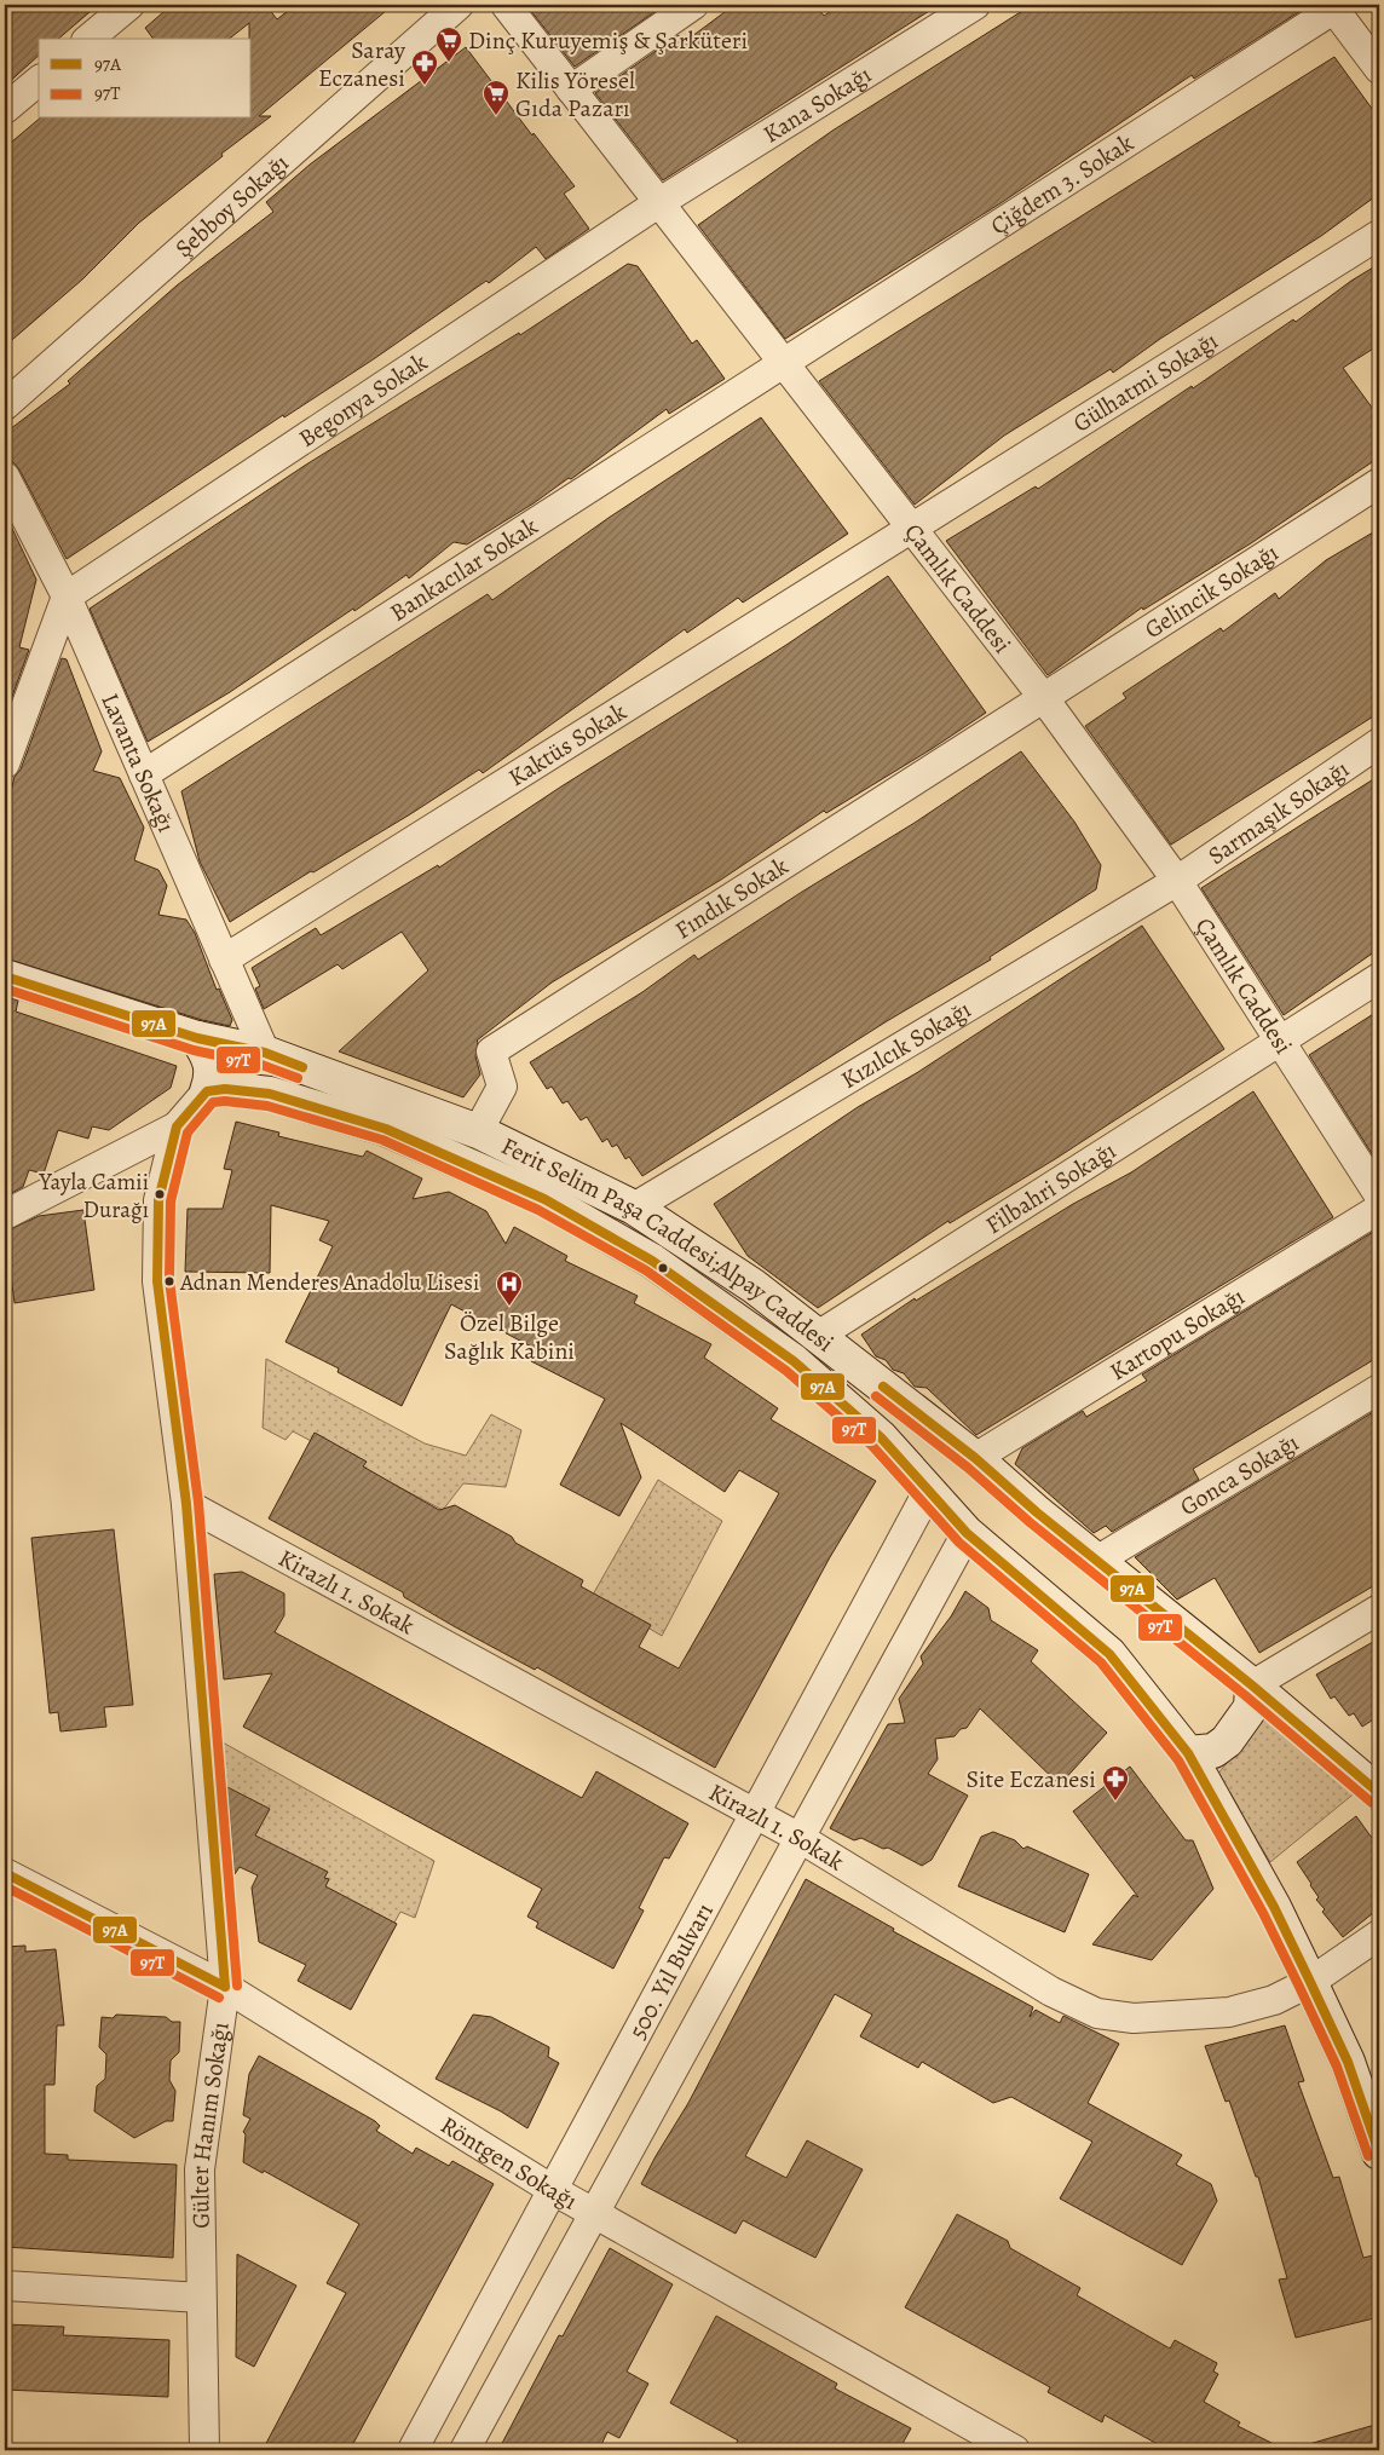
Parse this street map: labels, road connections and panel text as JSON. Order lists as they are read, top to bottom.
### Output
{
  "streets": {
    "main road": ["Ferit Selim Paşa Caddesi;Alpay Caddesi"],
    "street": [
      "Kana Sokağı",
      "Çiğdem 3. Sokak",
      "Şebboy Sokağı",
      "Gülhatmi Sokağı",
      "Begonya Sokak",
      "Bankacılar Sokak",
      "Çamlık Caddesi",
      "Gelincik Sokağı",
      "Kaktüs Sokak",
      "Lavanta Sokağı",
      "Sarmaşık Sokağı",
      "Fındık Sokak",
      "Kızılcık Sokağı",
      "Filbahri Sokağı",
      "Kartopu Sokağı",
      "Gonca Sokağı",
      "Kirazlı 1. Sokak",
      "500. Yıl Bulvarı",
      "Gülter Hanım Sokağı",
      "Röntgen Sokağı"
    ]
  },
  "crossings": [
    ["Kana Sokağı", "Begonya Sokak"],
    ["Kana Sokağı", "Çamlık Caddesi"],
    ["Çiğdem 3. Sokak", "Bankacılar Sokak"],
    ["Çiğdem 3. Sokak", "Çamlık Caddesi"],
    ["Gülhatmi Sokağı", "Çamlık Caddesi"],
    ["Gülhatmi Sokağı", "Kaktüs Sokak"],
    ["Begonya Sokak", "Çamlık Caddesi"],
    ["Begonya Sokak", "Lavanta Sokağı"],
    ["Bankacılar Sokak", "Çamlık Caddesi"],
    ["Bankacılar Sokak", "Lavanta Sokağı"],
    ["Çamlık Caddesi", "Gelincik Sokağı"],
    ["Çamlık Caddesi", "Kaktüs Sokak"],
    ["Çamlık Caddesi", "Sarmaşık Sokağı"],
    ["Çamlık Caddesi", "Fındık Sokak"],
    ["Çamlık Caddesi", "Kızılcık Sokağı"],
    ["Çamlık Caddesi", "Filbahri Sokağı"],
    ["Gelincik Sokağı", "Fındık Sokak"],
    ["Kaktüs Sokak", "Lavanta Sokağı"],
    ["Lavanta Sokağı", "Ferit Selim Paşa Caddesi;Alpay Caddesi"],
    ["Sarmaşık Sokağı", "Kızılcık Sokağı"],
    ["Fındık Sokak", "Ferit Selim Paşa Caddesi;Alpay Caddesi"],
    ["Kızılcık Sokağı", "Ferit Selim Paşa Caddesi;Alpay Caddesi"],
    ["Filbahri Sokağı", "Ferit Selim Paşa Caddesi;Alpay Caddesi"],
    ["Ferit Selim Paşa Caddesi;Alpay Caddesi", "Kartopu Sokağı"],
    ["Ferit Selim Paşa Caddesi;Alpay Caddesi", "Gonca Sokağı"],
    ["Kirazlı 1. Sokak", "500. Yıl Bulvarı"],
    ["Kirazlı 1. Sokak", "Gülter Hanım Sokağı"],
    ["500. Yıl Bulvarı", "Röntgen Sokağı"],
    ["Gülter Hanım Sokağı", "Röntgen Sokağı"]
  ],
  "places": {
    "supermarket": ["Dinç Kuruyemiş & Şarküteri", "Kilis Yöresel Gıda Pazarı"],
    "pharmacy": ["Saray Eczanesi", "Site Eczanesi"],
    "other": ["Yayla Camii Durağı", "Adnan Menderes Anadolu Lisesi"],
    "hospital": ["Özel Bilge Sağlık Kabini"]
  },
  "lines": ["transit line 97A", "transit line 97T"],
  "legend": ["97A", "97T"]
}
